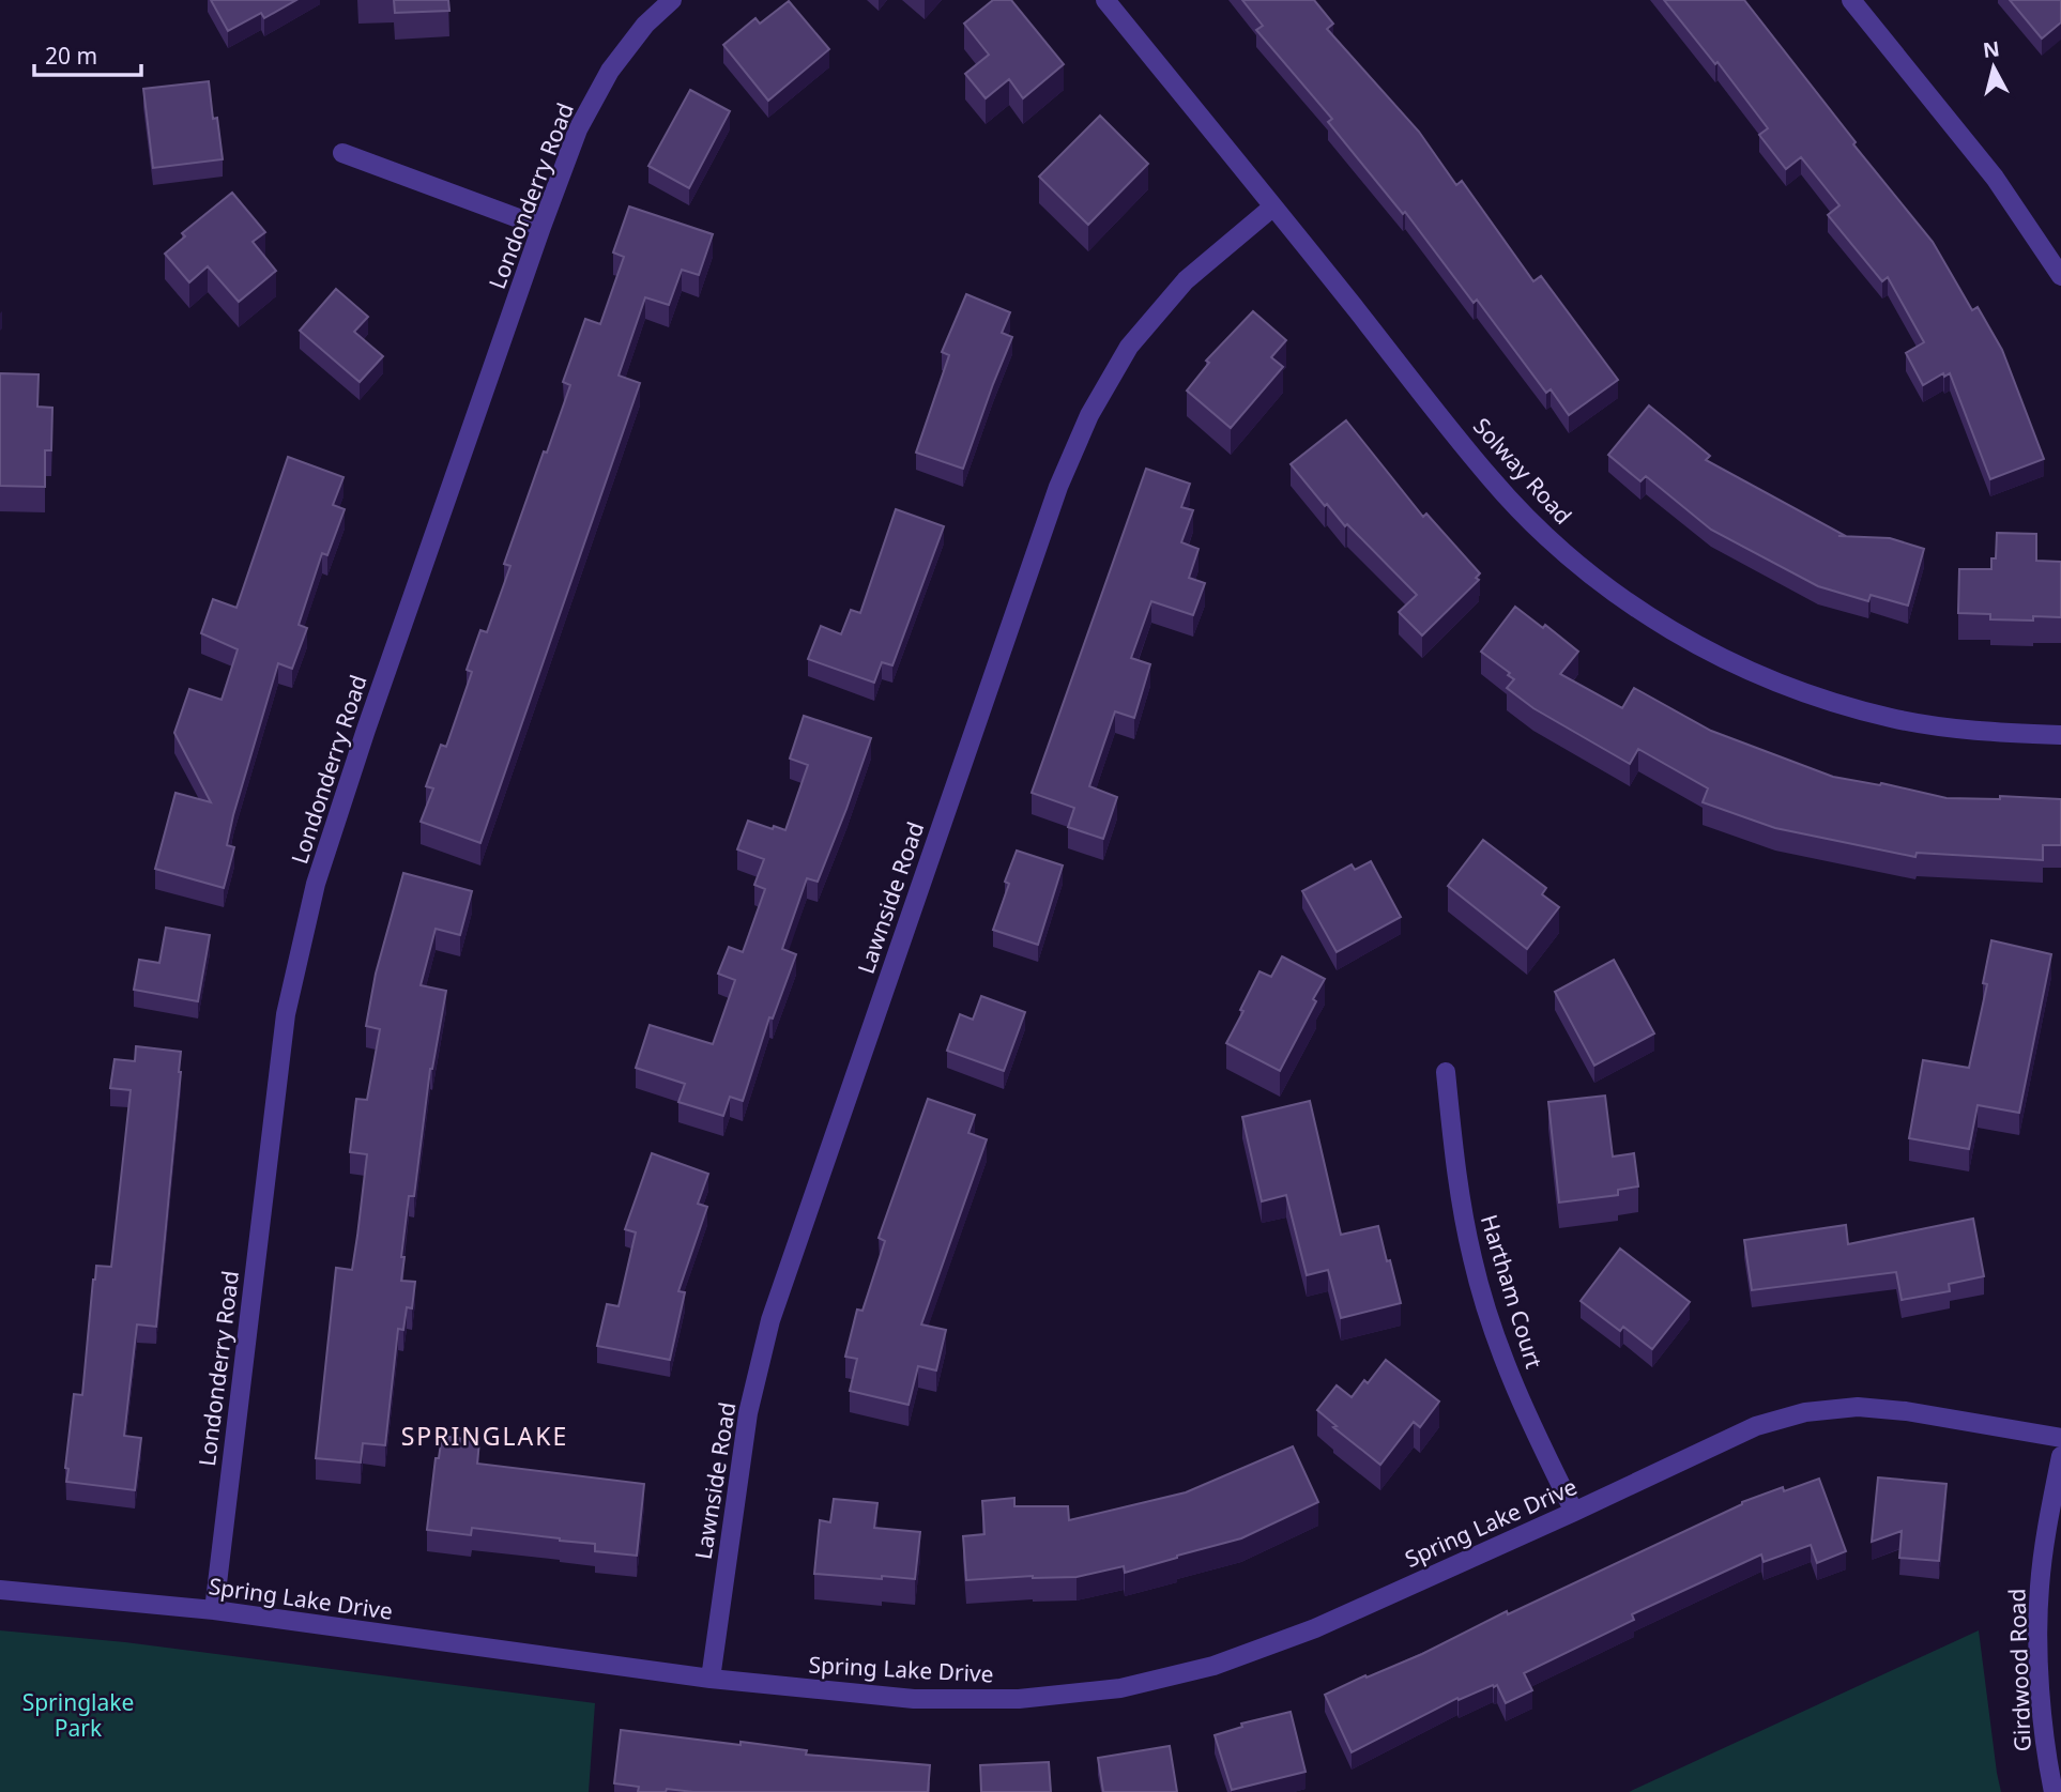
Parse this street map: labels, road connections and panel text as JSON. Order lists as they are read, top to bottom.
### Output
{
  "streets": {
    "street": [
      "Londonderry Road",
      "Solway Road",
      "Lawnside Road",
      "Hartham Court",
      "Spring Lake Drive",
      "Girdwood Road"
    ]
  },
  "crossings": [
    ["Londonderry Road", "Spring Lake Drive"],
    ["Solway Road", "Lawnside Road"],
    ["Lawnside Road", "Spring Lake Drive"],
    ["Hartham Court", "Spring Lake Drive"]
  ],
  "districts": ["SPRINGLAKE"],
  "parks": ["Springlake Park"],
  "scale_bar": "20 m",
  "north": "top"
}
